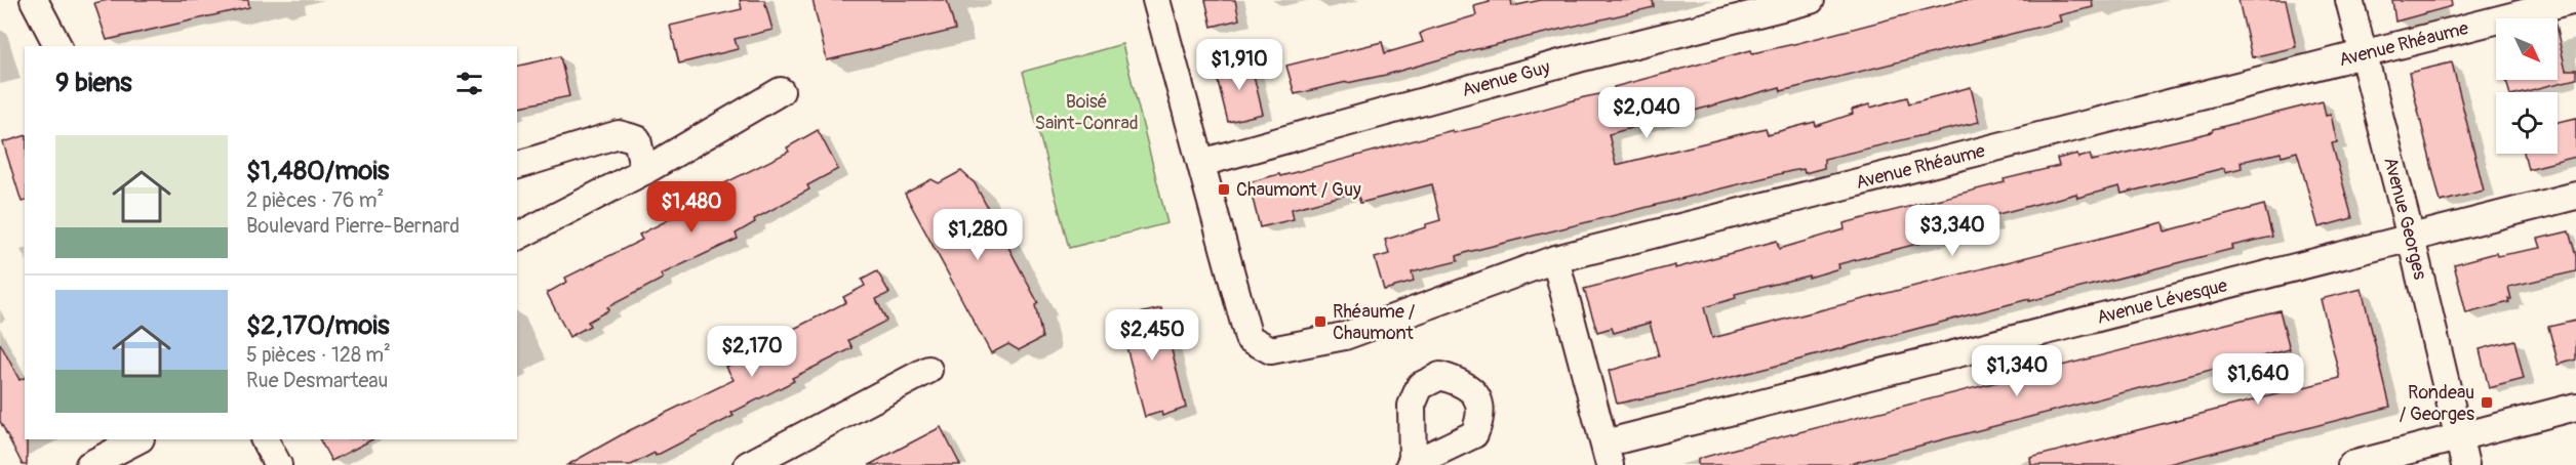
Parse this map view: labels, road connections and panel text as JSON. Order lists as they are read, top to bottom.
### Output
{
  "streets": {
    "street": [
      "Avenue Rhéaume",
      "Avenue Guy",
      "Avenue Georges",
      "Avenue Lévesque"
    ]
  },
  "crossings": [
    ["Avenue Rhéaume", "Avenue Guy"],
    ["Avenue Rhéaume", "Avenue Georges"],
    ["Avenue Georges", "Avenue Lévesque"]
  ],
  "parks": ["Boisé Saint-Conrad"],
  "places": {
    "transit": ["Chaumont / Guy", "Rhéaume / Chaumont", "Rondeau / Georges"]
  },
  "north": "bottom right",
  "page": {
    "price": [
      "$1,910",
      "$2,040",
      "$1,480",
      "$3,340",
      "$1,280",
      "$2,450",
      "$2,170",
      "$1,340",
      "$1,640"
    ],
    "heading": "9 biens",
    "list": [
      {
        "name": "$1,480/mois",
        "note": "2 pièces · 76 m² · Boulevard Pierre-Bernard"
      },
      {
        "name": "$2,170/mois",
        "note": "5 pièces · 128 m² · Rue Desmarteau"
      }
    ]
  }
}
